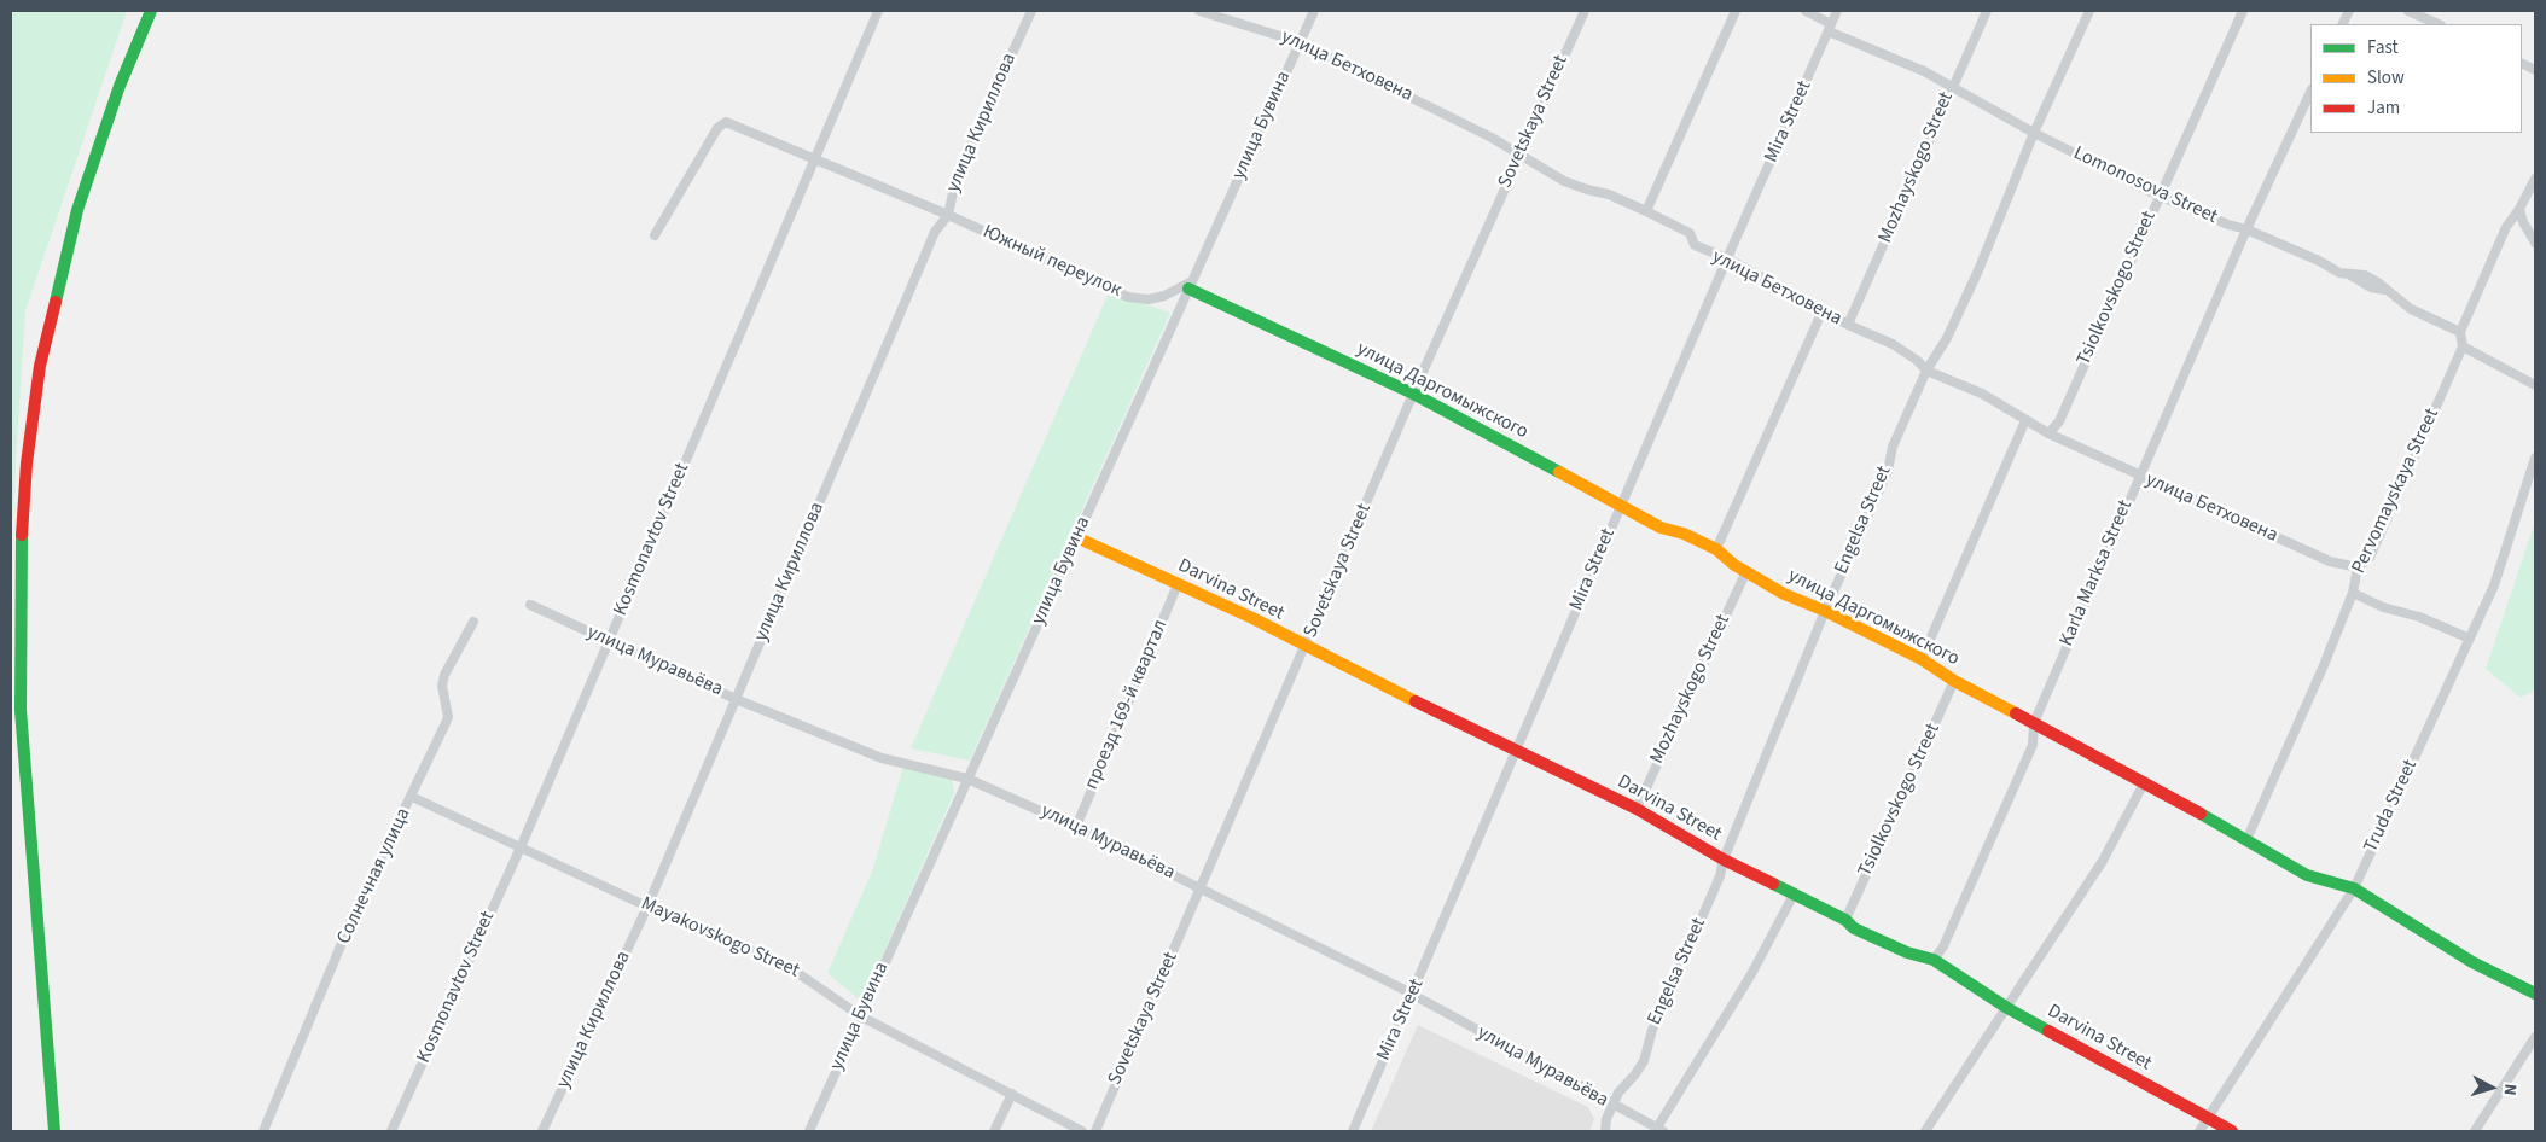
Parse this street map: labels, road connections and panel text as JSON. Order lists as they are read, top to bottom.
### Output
{
  "streets": {
    "street": [
      "улица Бетховена",
      "Sovetskaya Street",
      "Mira Street",
      "улица Кириллова",
      "улица Бувина",
      "Mozhayskogo Street",
      "Lomonosova Street",
      "Южный переулок",
      "Tsiolkovskogo Street",
      "улица Даргомыжского",
      "Pervomayskaya Street",
      "Engelsa Street",
      "Kosmonavtov Street",
      "Karla Marksa Street",
      "Darvina Street",
      "улица Муравьёва",
      "проезд 169-й квартал",
      "Truda Street",
      "Солнечная улица",
      "Mayakovskogo Street"
    ]
  },
  "crossings": [
    ["улица Бетховена", "Sovetskaya Street"],
    ["улица Бетховена", "Mira Street"],
    ["улица Бетховена", "улица Бувина"],
    ["улица Бетховена", "Mozhayskogo Street"],
    ["улица Бетховена", "Tsiolkovskogo Street"],
    ["улица Бетховена", "Pervomayskaya Street"],
    ["улица Бетховена", "Engelsa Street"],
    ["улица Бетховена", "Karla Marksa Street"],
    ["Sovetskaya Street", "улица Даргомыжского"],
    ["Sovetskaya Street", "Darvina Street"],
    ["Sovetskaya Street", "улица Муравьёва"],
    ["Mira Street", "Lomonosova Street"],
    ["Mira Street", "улица Даргомыжского"],
    ["Mira Street", "Darvina Street"],
    ["Mira Street", "улица Муравьёва"],
    ["улица Кириллова", "Южный переулок"],
    ["улица Кириллова", "улица Муравьёва"],
    ["улица Кириллова", "Mayakovskogo Street"],
    ["улица Бувина", "Южный переулок"],
    ["улица Бувина", "улица Даргомыжского"],
    ["улица Бувина", "Darvina Street"],
    ["улица Бувина", "улица Муравьёва"],
    ["улица Бувина", "Mayakovskogo Street"],
    ["Mozhayskogo Street", "Lomonosova Street"],
    ["Mozhayskogo Street", "улица Даргомыжского"],
    ["Mozhayskogo Street", "Darvina Street"],
    ["Lomonosova Street", "Tsiolkovskogo Street"],
    ["Lomonosova Street", "Engelsa Street"],
    ["Lomonosova Street", "Karla Marksa Street"],
    ["Южный переулок", "улица Даргомыжского"],
    ["Южный переулок", "Kosmonavtov Street"],
    ["Tsiolkovskogo Street", "улица Даргомыжского"],
    ["Tsiolkovskogo Street", "Darvina Street"],
    ["улица Даргомыжского", "Pervomayskaya Street"],
    ["улица Даргомыжского", "Engelsa Street"],
    ["улица Даргомыжского", "Karla Marksa Street"],
    ["улица Даргомыжского", "Truda Street"],
    ["Engelsa Street", "Darvina Street"],
    ["Engelsa Street", "улица Муравьёва"],
    ["Kosmonavtov Street", "улица Муравьёва"],
    ["Kosmonavtov Street", "Mayakovskogo Street"],
    ["Karla Marksa Street", "Darvina Street"],
    ["Darvina Street", "проезд 169-й квартал"],
    ["Darvina Street", "Truda Street"],
    ["улица Муравьёва", "проезд 169-й квартал"],
    ["Солнечная улица", "Mayakovskogo Street"]
  ],
  "legend": ["Fast", "Slow", "Jam"],
  "north": "right"
}
